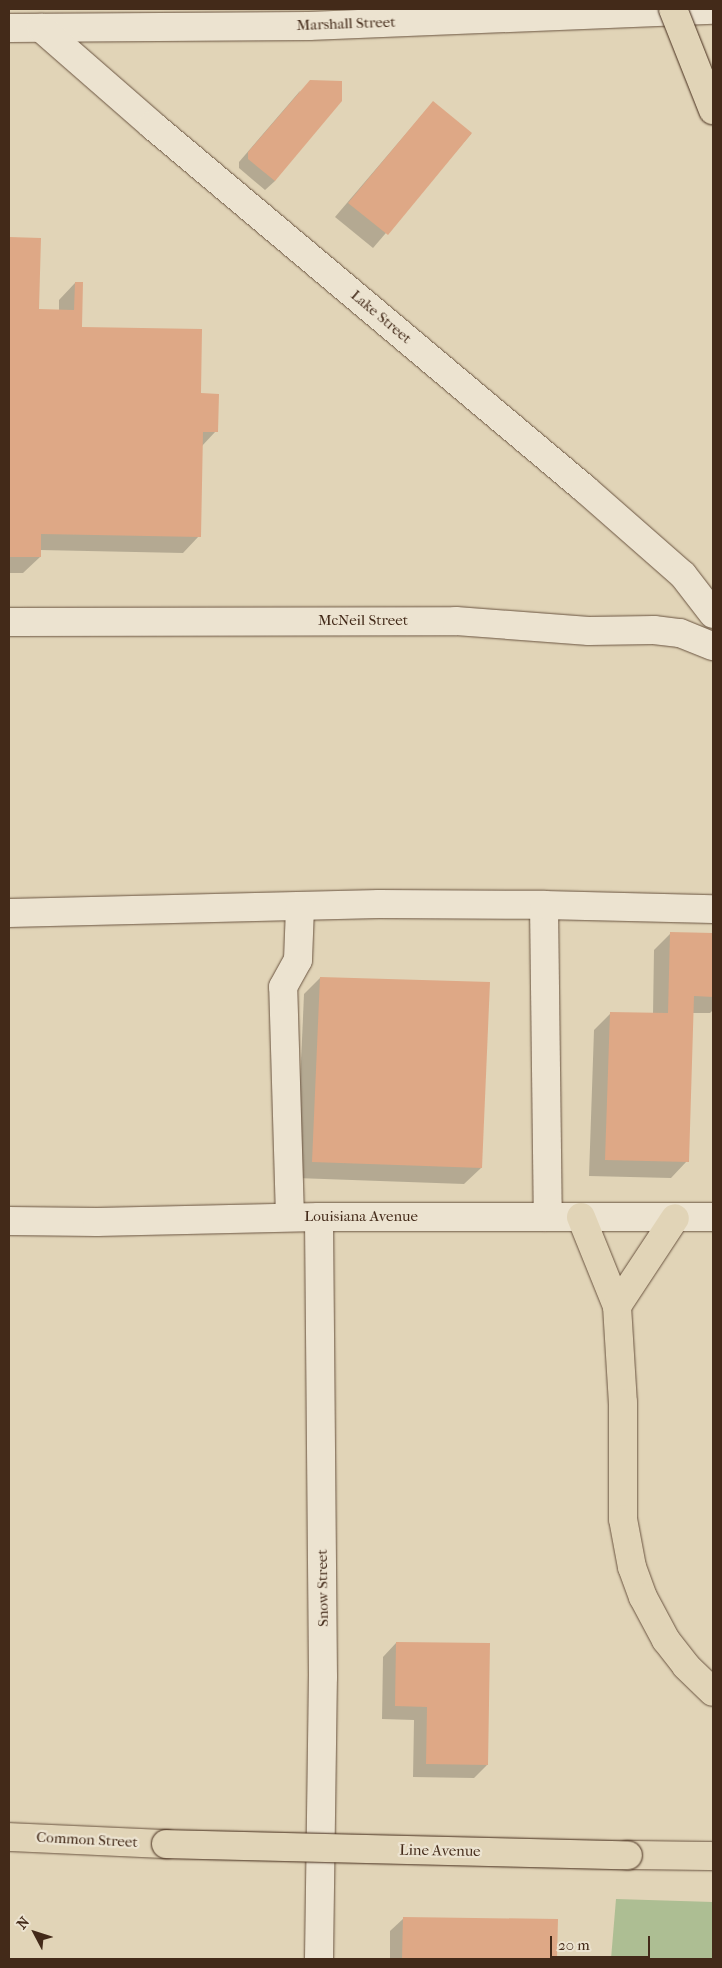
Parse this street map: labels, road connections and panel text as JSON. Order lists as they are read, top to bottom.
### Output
{
  "streets": {
    "main road": ["Common Street", "Line Avenue"],
    "street": [
      "Marshall Street",
      "Lake Street",
      "McNeil Street",
      "Louisiana Avenue",
      "Snow Street"
    ]
  },
  "crossings": [
    ["Marshall Street", "Lake Street"],
    ["Louisiana Avenue", "Snow Street"],
    ["Common Street", "Line Avenue"]
  ],
  "scale_bar": "20 m",
  "north": "top left"
}
